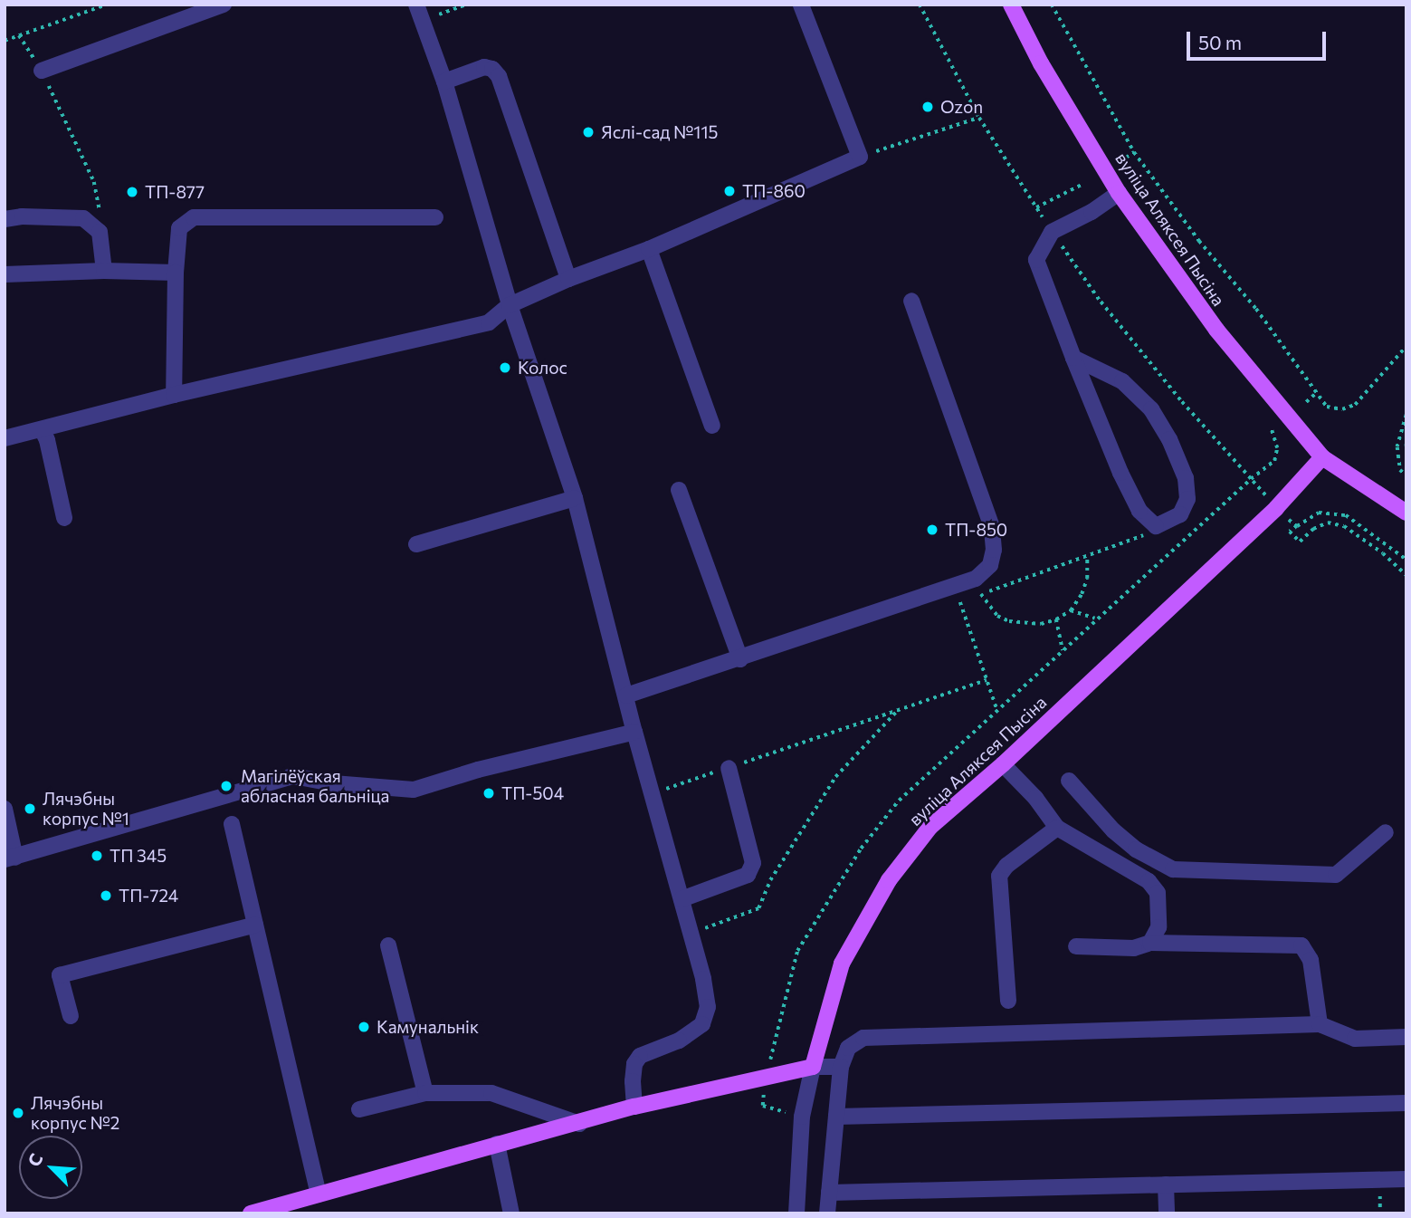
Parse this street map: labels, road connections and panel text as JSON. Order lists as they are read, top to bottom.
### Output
{
  "streets": {
    "main road": ["вуліца Аляксея Пысіна"]
  },
  "places": [
    "Ozon",
    "Яслі-сад №115",
    "ТП-860",
    "ТП-877",
    "Колос",
    "ТП-850",
    "Магілёўская абласная бальніца",
    "ТП-504",
    "Лячэбны корпус №1",
    "ТП 345",
    "ТП-724",
    "Камунальнік",
    "Лячэбны корпус №2"
  ],
  "scale_bar": "50 m",
  "north": "top left"
}
